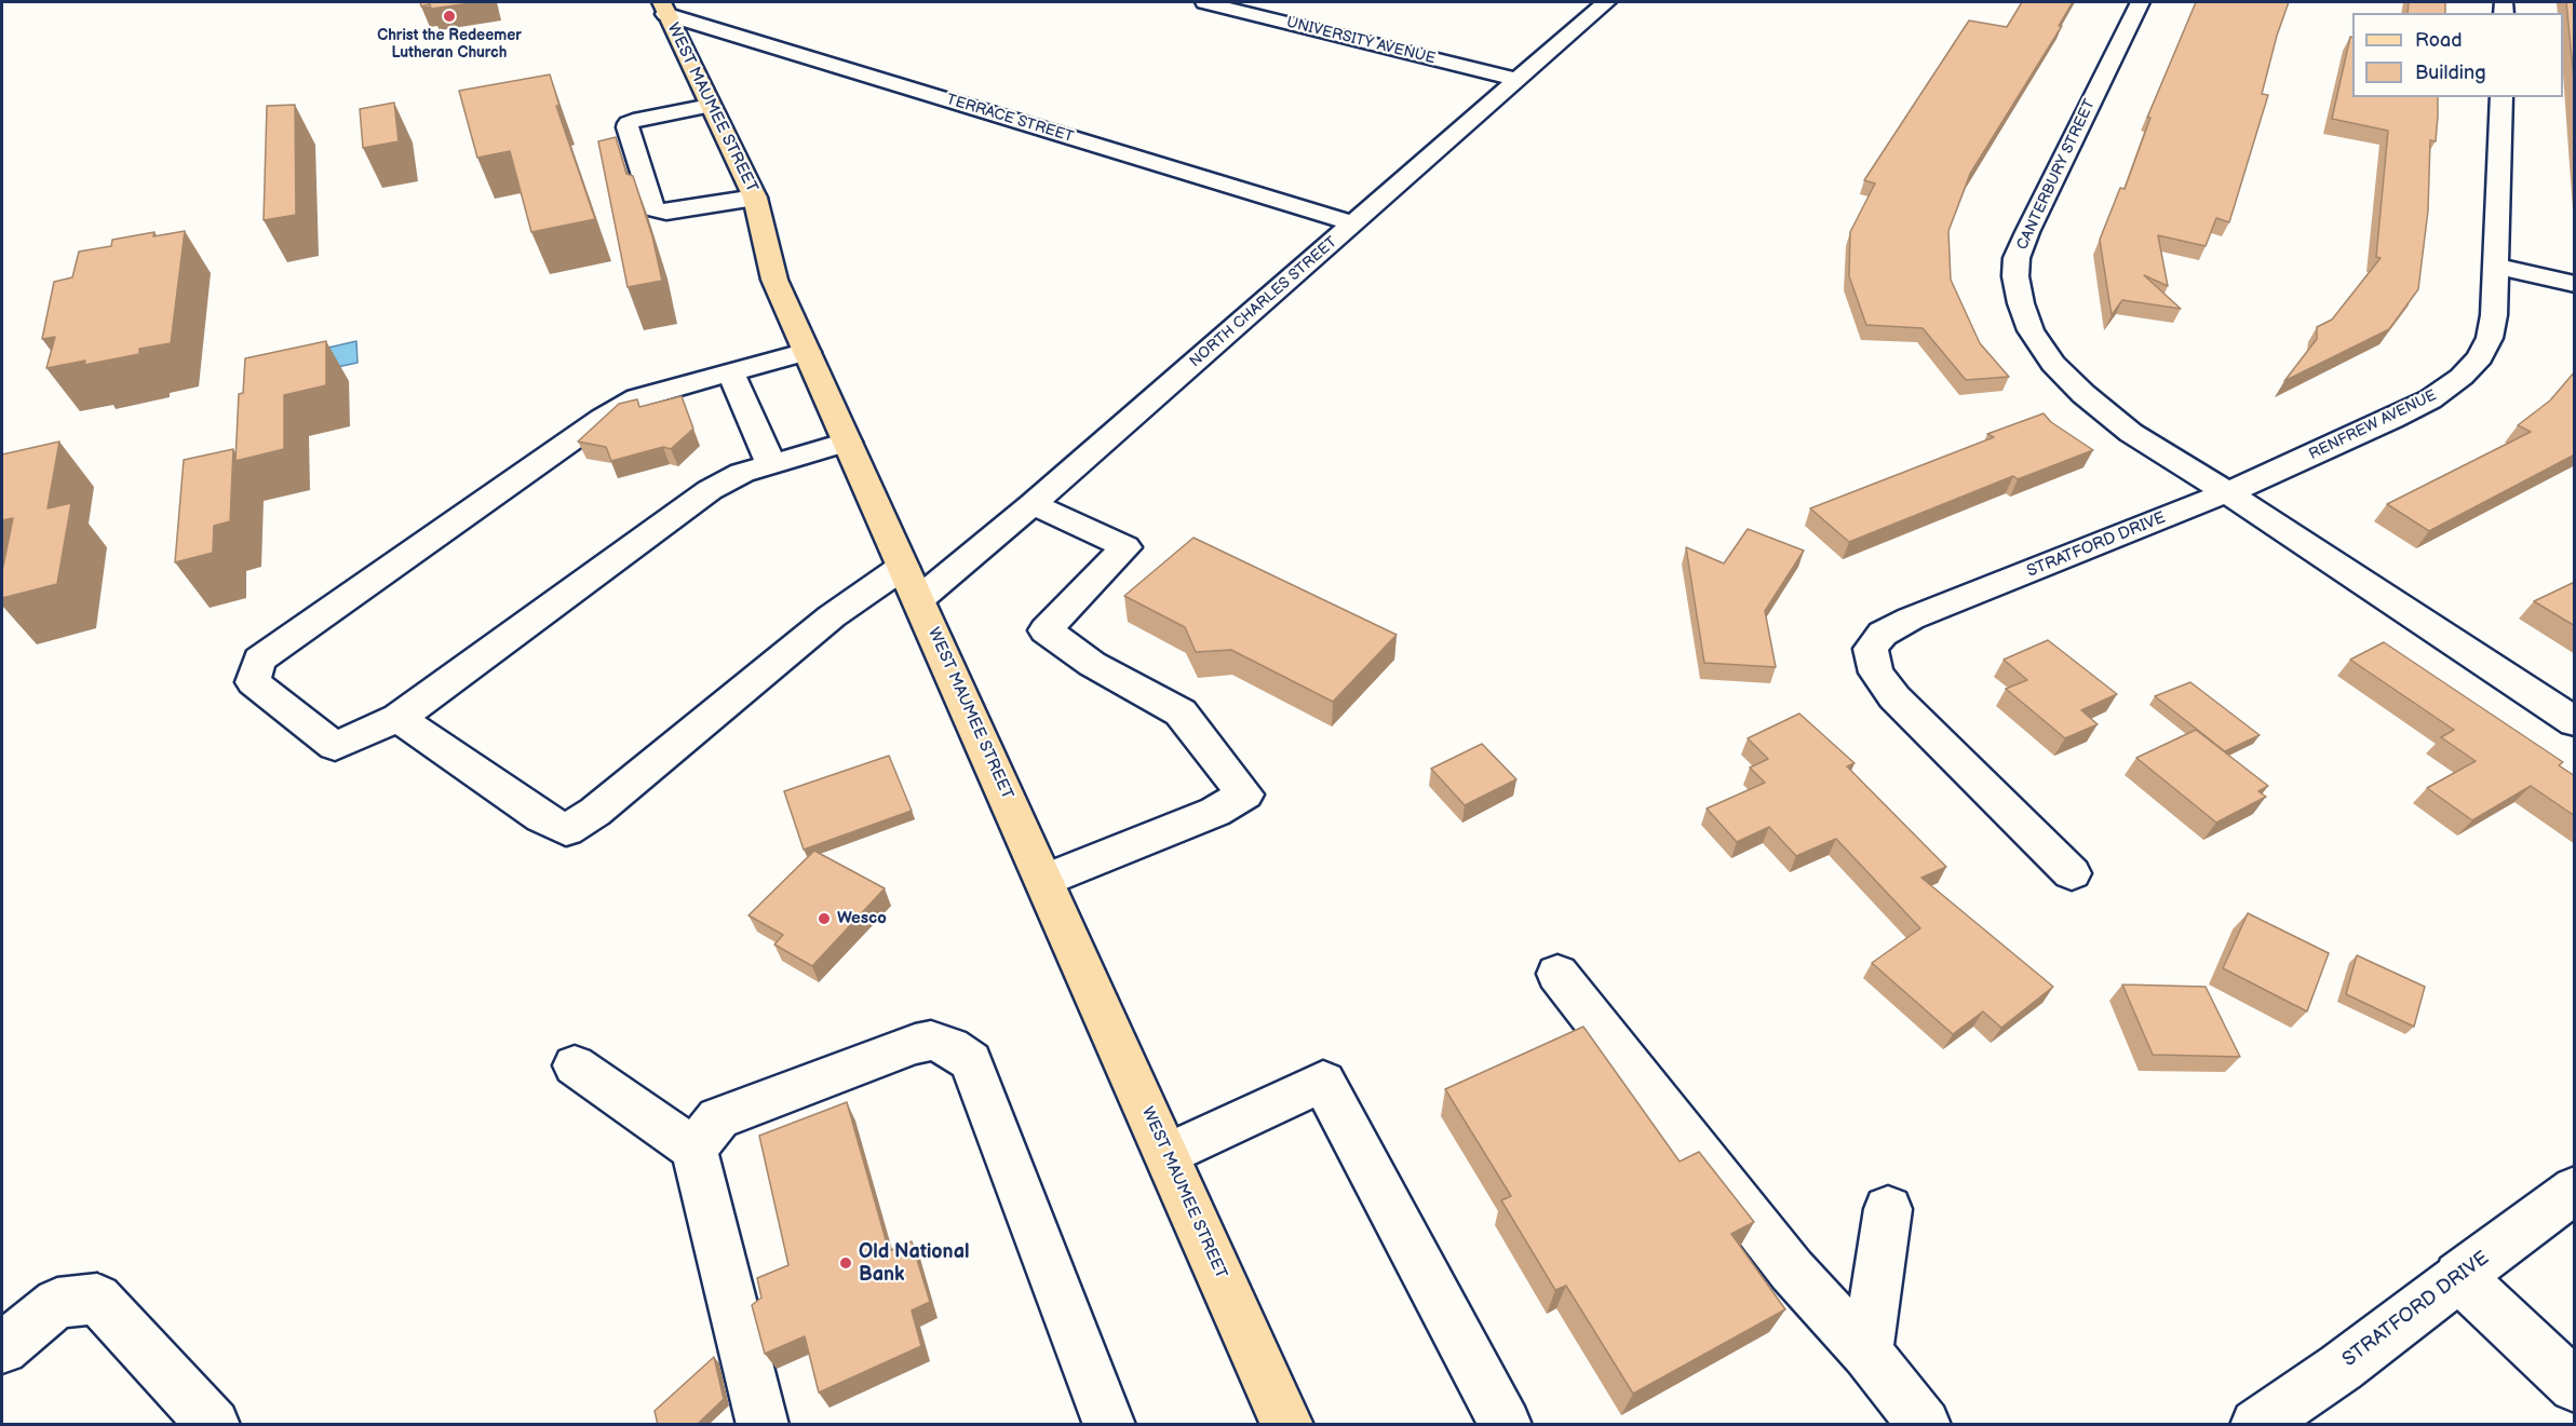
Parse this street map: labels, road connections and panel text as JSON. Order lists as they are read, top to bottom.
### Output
{
  "streets": {
    "main road": ["WEST MAUMEE STREET"],
    "street": [
      "UNIVERSITY AVENUE",
      "TERRACE STREET",
      "CANTERBURY STREET",
      "NORTH CHARLES STREET",
      "RENFREW AVENUE",
      "STRATFORD DRIVE"
    ]
  },
  "crossings": [
    ["UNIVERSITY AVENUE", "NORTH CHARLES STREET"],
    ["WEST MAUMEE STREET", "TERRACE STREET"],
    ["WEST MAUMEE STREET", "NORTH CHARLES STREET"],
    ["TERRACE STREET", "NORTH CHARLES STREET"],
    ["CANTERBURY STREET", "RENFREW AVENUE"],
    ["CANTERBURY STREET", "STRATFORD DRIVE"],
    ["RENFREW AVENUE", "STRATFORD DRIVE"]
  ],
  "places": ["Christ the Redeemer Lutheran Church", "Wesco", "Old National Bank"],
  "legend": ["Road", "Building"]
}
